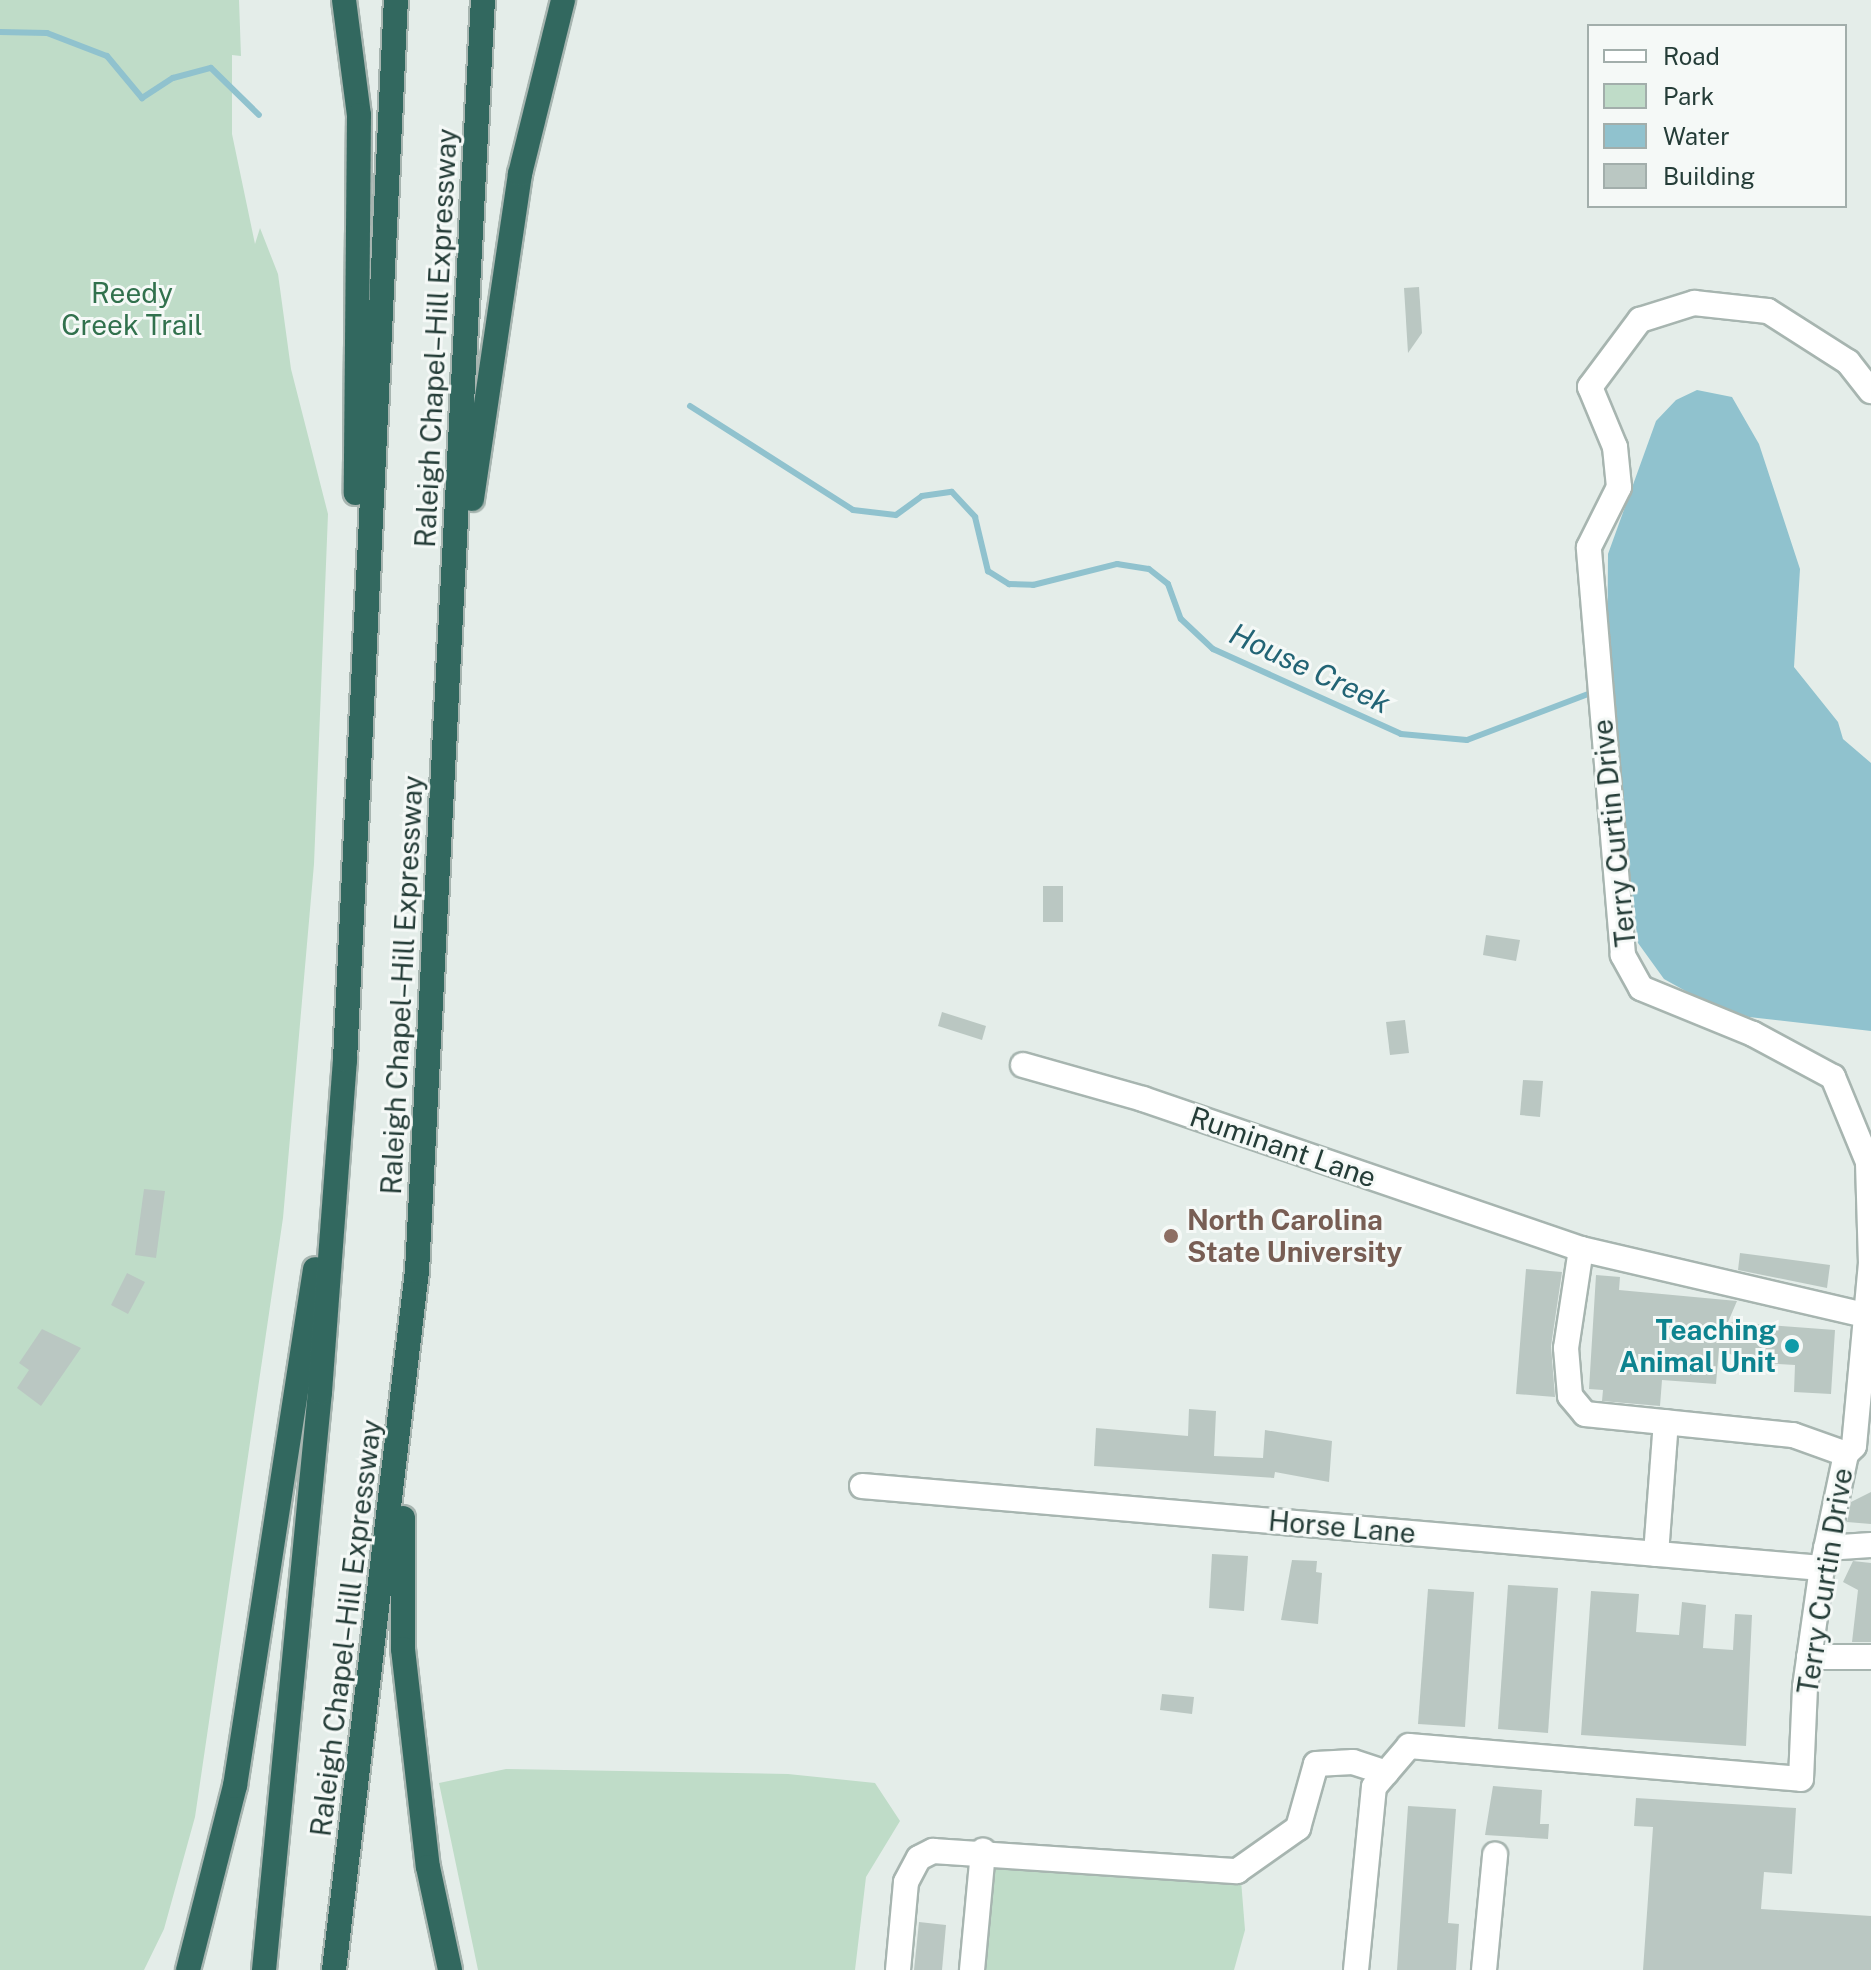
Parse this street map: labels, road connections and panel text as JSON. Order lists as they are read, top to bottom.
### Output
{
  "streets": {
    "highway": ["Raleigh Chapel–Hill Expressway"],
    "street": ["Terry Curtin Drive", "Ruminant Lane", "Horse Lane"]
  },
  "crossings": [
    ["Terry Curtin Drive", "Ruminant Lane"],
    ["Terry Curtin Drive", "Horse Lane"]
  ],
  "water": ["House Creek"],
  "parks": ["Reedy Creek Trail"],
  "places": ["North Carolina State University", "Teaching Animal Unit"],
  "legend": [
    "Road",
    "Park",
    "Water",
    "Building"
  ]
}
